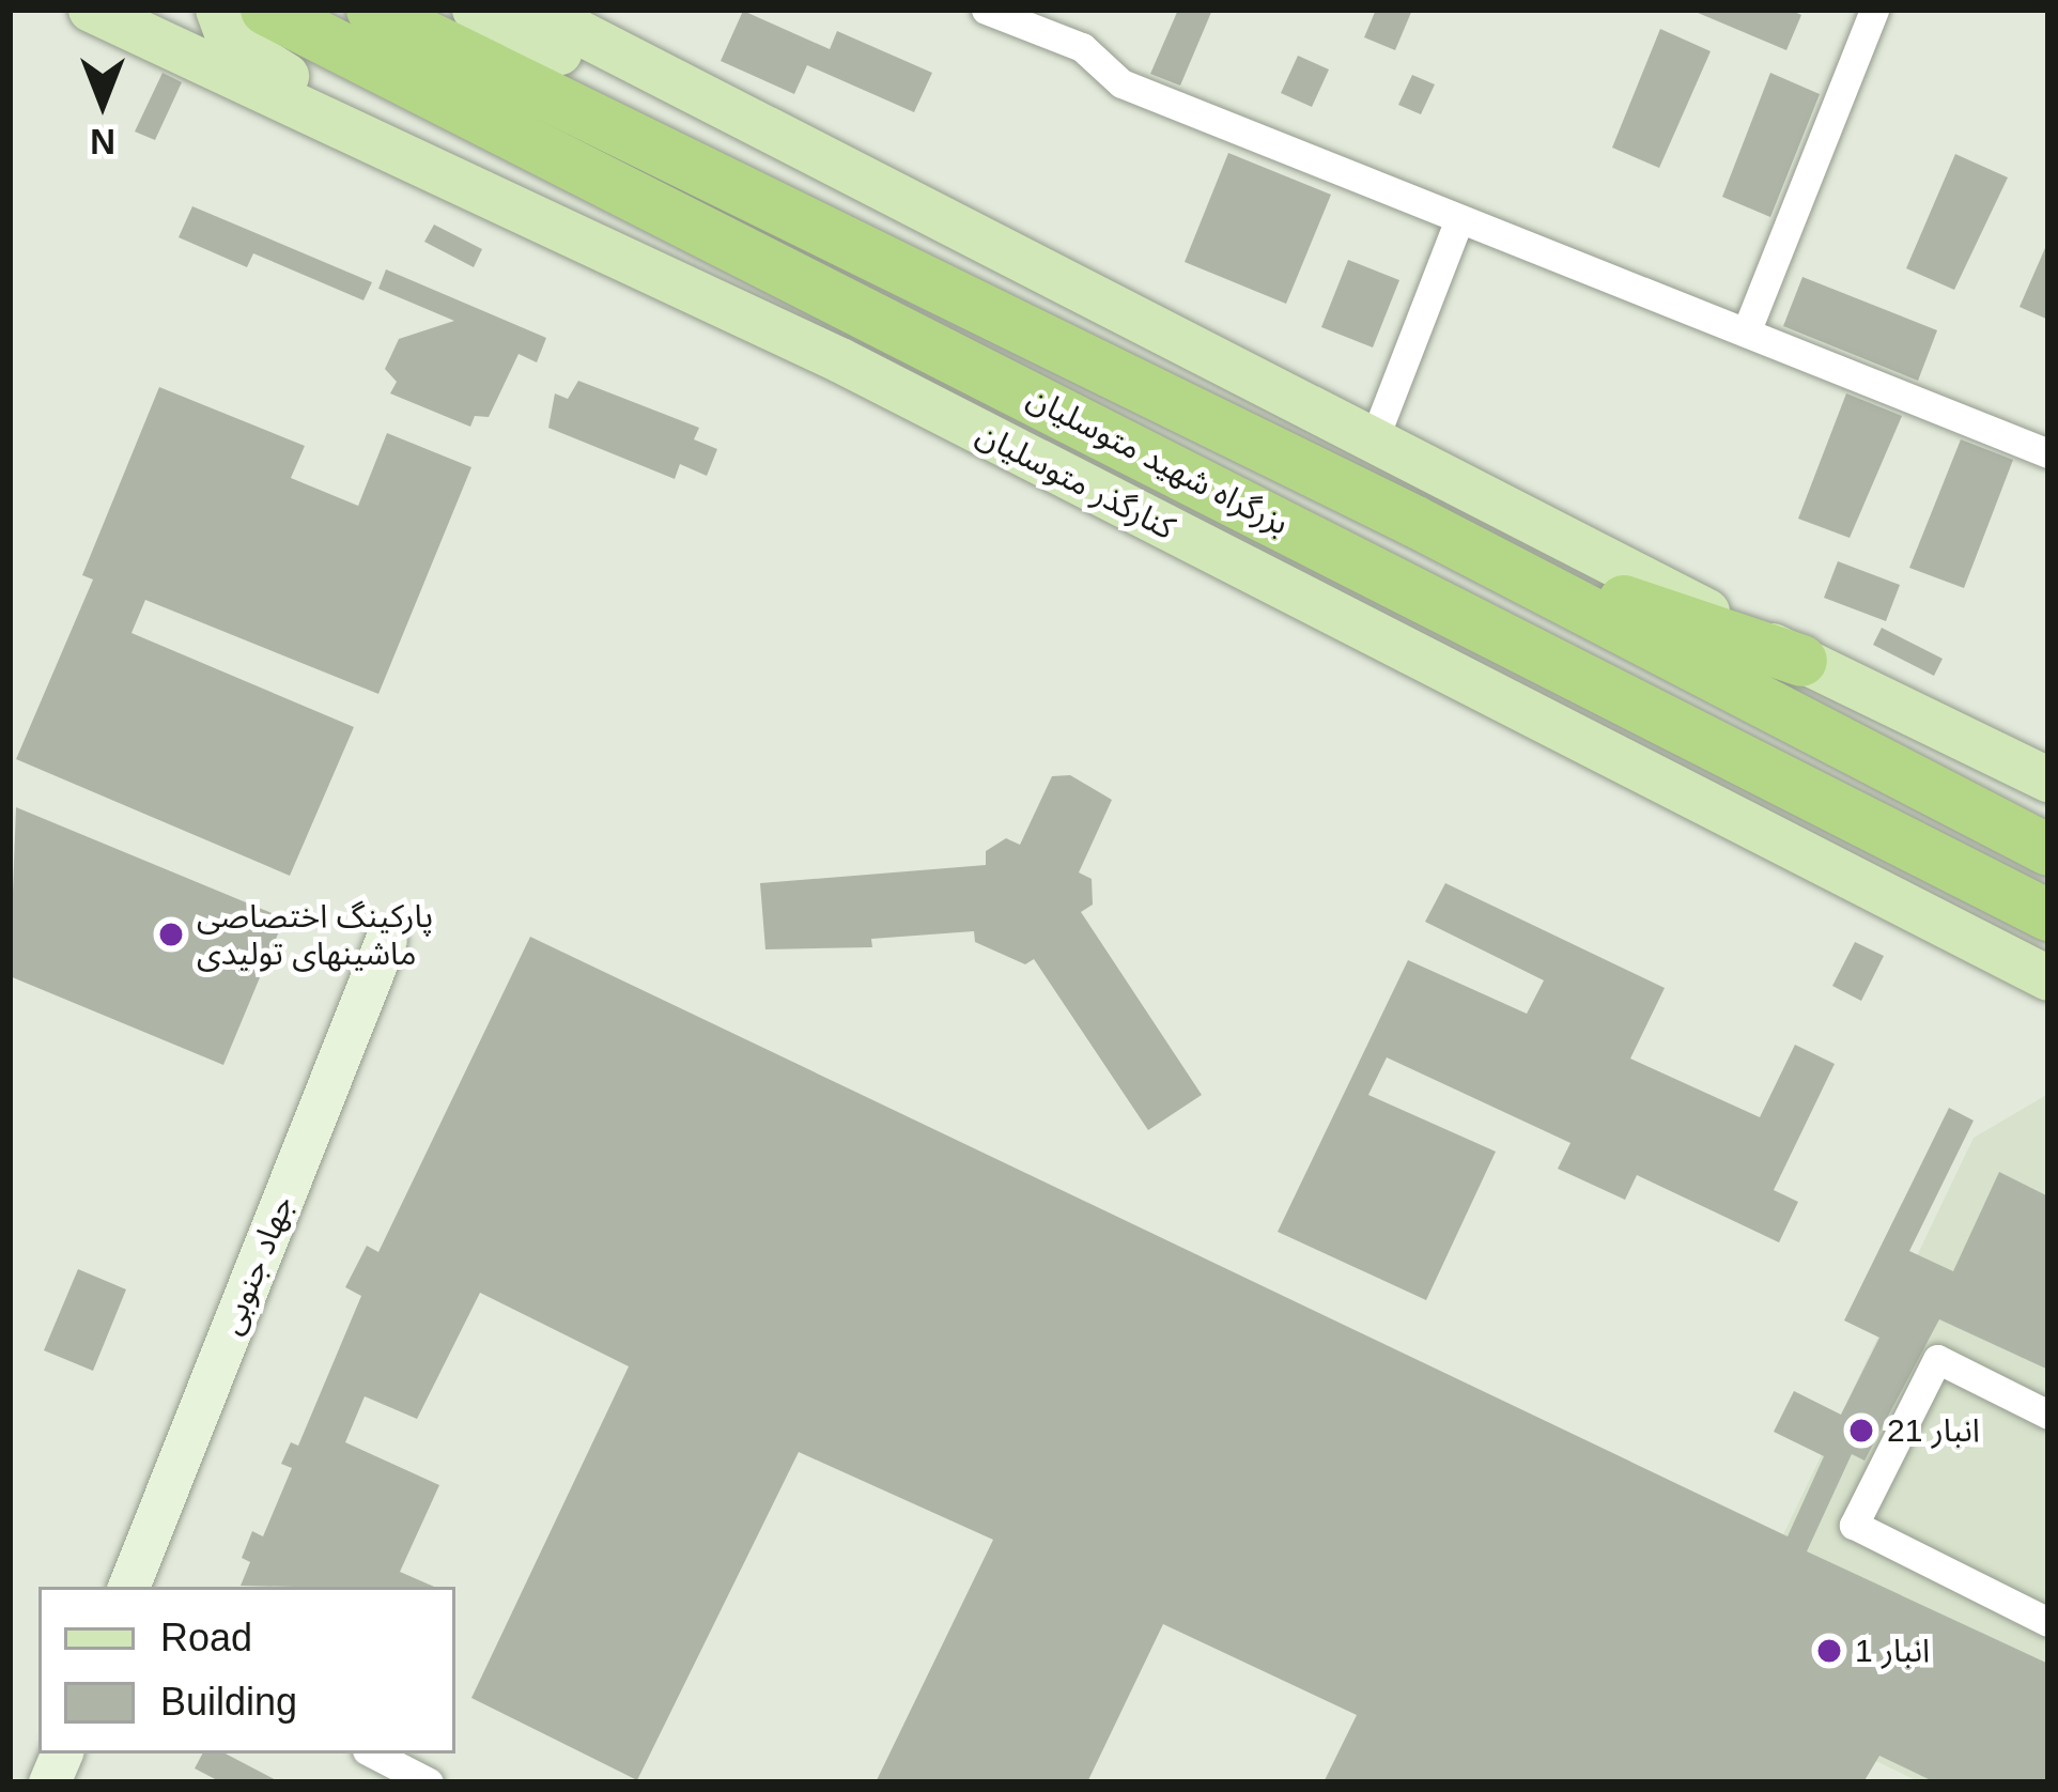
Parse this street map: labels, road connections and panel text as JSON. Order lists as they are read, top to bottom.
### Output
{
  "streets": {
    "highway": ["بزرگراه شهید متوسلیان"],
    "main road": ["کنارگذر متوسلیان"],
    "street": ["جهاد جنوبی"]
  },
  "places": ["پارکینگ اختصاصی ماشینهای تولیدی", "انبار 21", "انبار 1"],
  "legend": ["Road", "Building"],
  "north": "bottom"
}
